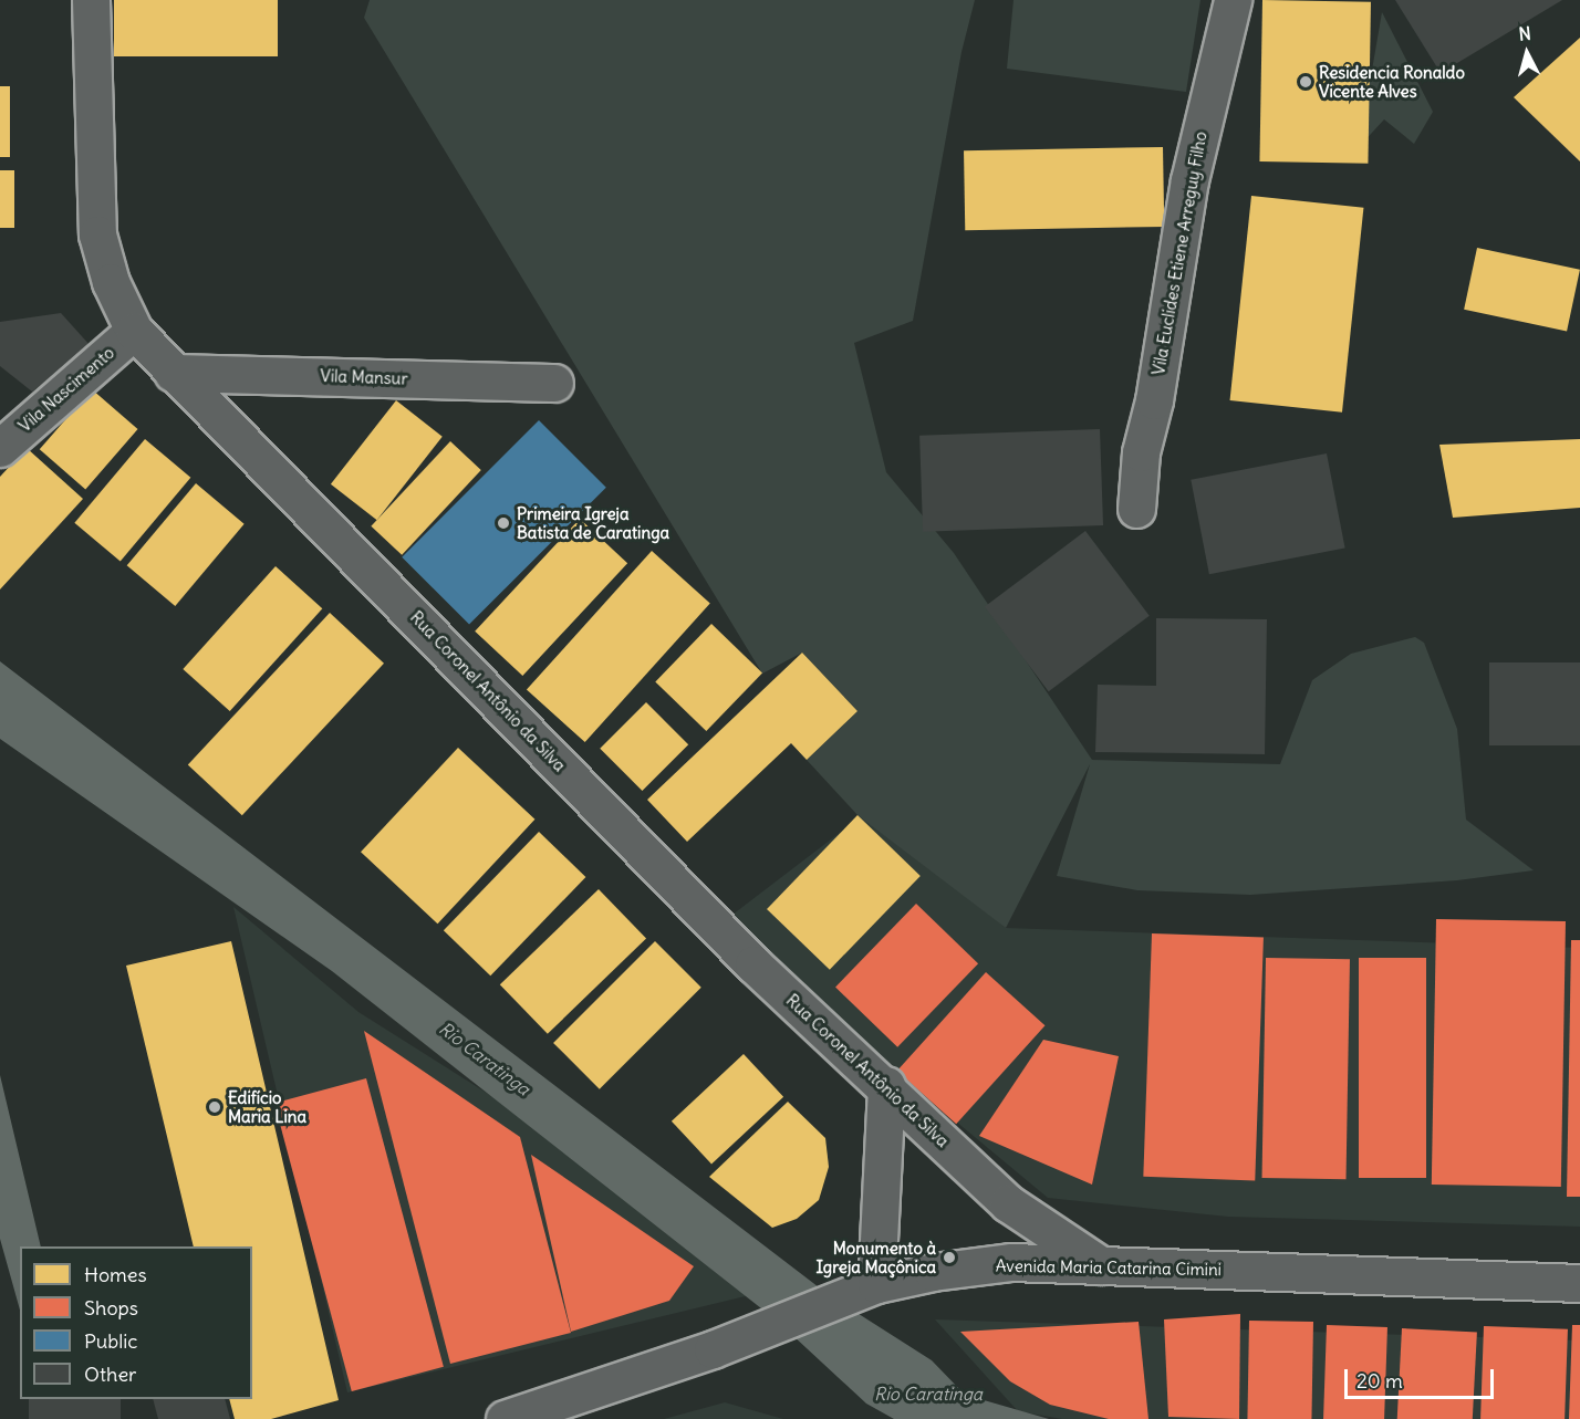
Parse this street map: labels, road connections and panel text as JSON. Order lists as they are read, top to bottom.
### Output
{
  "streets": {
    "main road": [
      "Vila Euclides Etiene Arreguy Filho",
      "Vila Mansur",
      "Vila Nascimento",
      "Rua Coronel Antônio da Silva",
      "Avenida Maria Catarina Cimini"
    ]
  },
  "crossings": [
    ["Vila Mansur", "Rua Coronel Antônio da Silva"],
    ["Vila Nascimento", "Rua Coronel Antônio da Silva"],
    ["Rua Coronel Antônio da Silva", "Avenida Maria Catarina Cimini"]
  ],
  "water": ["Rio Caratinga"],
  "places": [
    "Residencia Ronaldo Vicente Alves",
    "Primeira Igreja Batista de Caratinga",
    "Edifício Maria Lina",
    "Monumento à Igreja Maçônica"
  ],
  "legend": [
    "Homes",
    "Shops",
    "Public",
    "Other"
  ],
  "scale_bar": "20 m",
  "north": "top"
}
